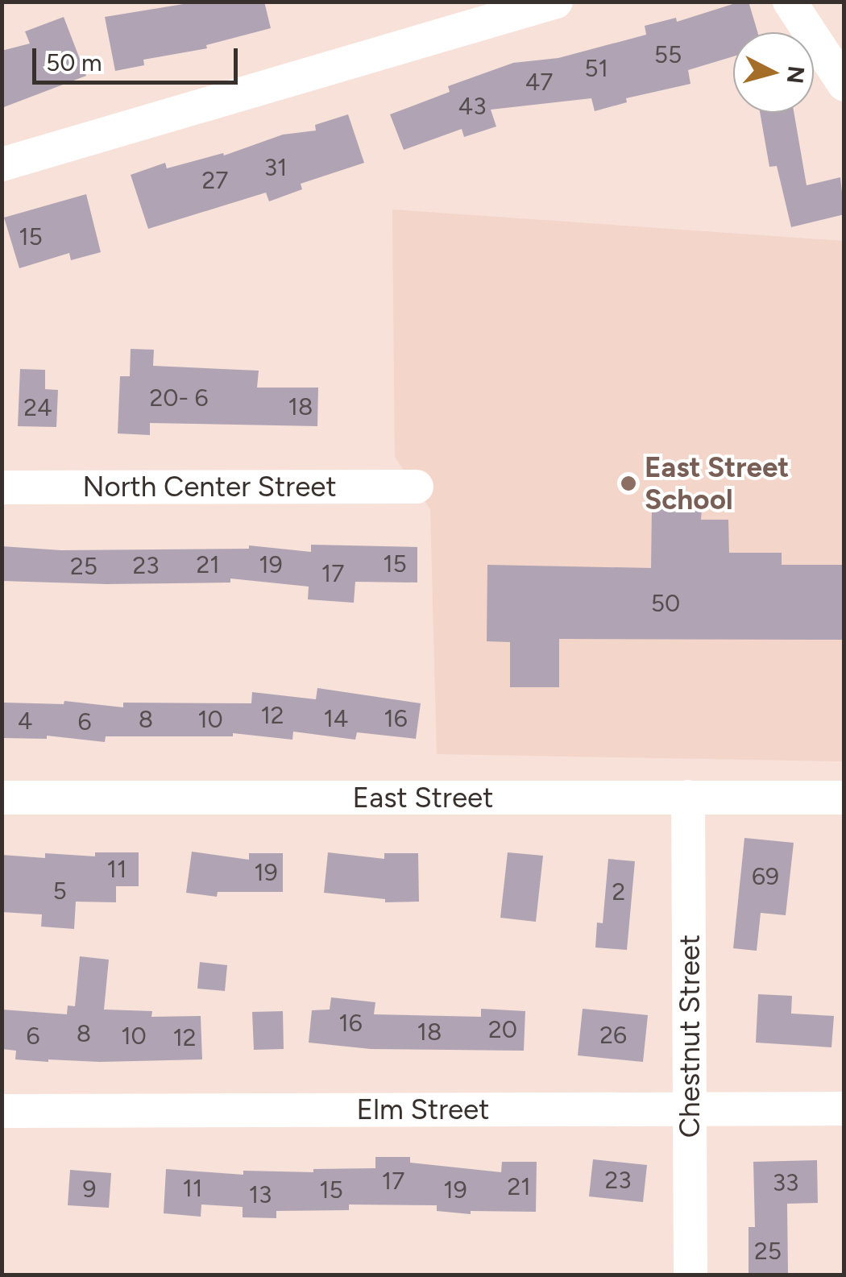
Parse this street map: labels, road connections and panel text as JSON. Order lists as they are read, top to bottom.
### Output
{
  "streets": {
    "street": [
      "North Center Street",
      "East Street",
      "Chestnut Street",
      "Elm Street"
    ]
  },
  "crossings": [
    ["East Street", "Chestnut Street"],
    ["Chestnut Street", "Elm Street"]
  ],
  "places": ["East Street School"],
  "house_numbers": [
    "55",
    "51",
    "47",
    "43",
    "31",
    "27",
    "15",
    "20- 6",
    "18",
    "24",
    "15",
    "21",
    "19",
    "23",
    "25",
    "17",
    "50",
    "12",
    "14",
    "16",
    "8",
    "10",
    "4",
    "6",
    "11",
    "19",
    "69",
    "5",
    "2",
    "16",
    "20",
    "18",
    "8",
    "26",
    "6",
    "10",
    "12",
    "23",
    "17",
    "33",
    "21",
    "11",
    "9",
    "15",
    "19",
    "13",
    "25"
  ],
  "scale_bar": "50 m",
  "north": "right"
}
